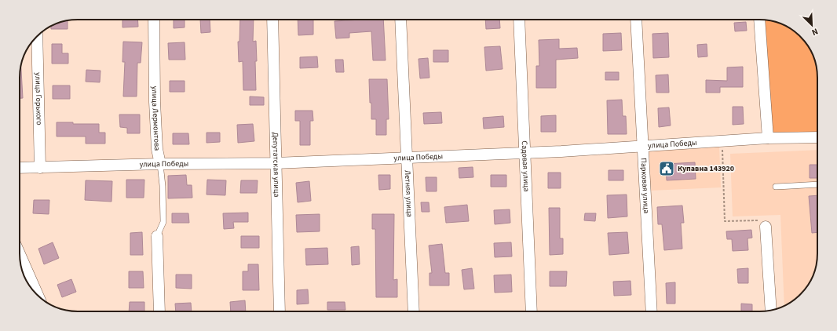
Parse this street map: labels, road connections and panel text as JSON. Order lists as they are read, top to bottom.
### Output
{
  "streets": {
    "street": [
      "улица Горького",
      "улица Лермонтова",
      "улица Победы",
      "Депутатская улица",
      "Садовая улица",
      "Парковая улица",
      "Летняя улица"
    ]
  },
  "crossings": [
    ["улица Горького", "улица Победы"],
    ["улица Лермонтова", "улица Победы"],
    ["улица Победы", "Депутатская улица"],
    ["улица Победы", "Садовая улица"],
    ["улица Победы", "Парковая улица"],
    ["улица Победы", "Летняя улица"]
  ],
  "places": {
    "public building": ["Купавна 143920"]
  },
  "north": "bottom right"
}
